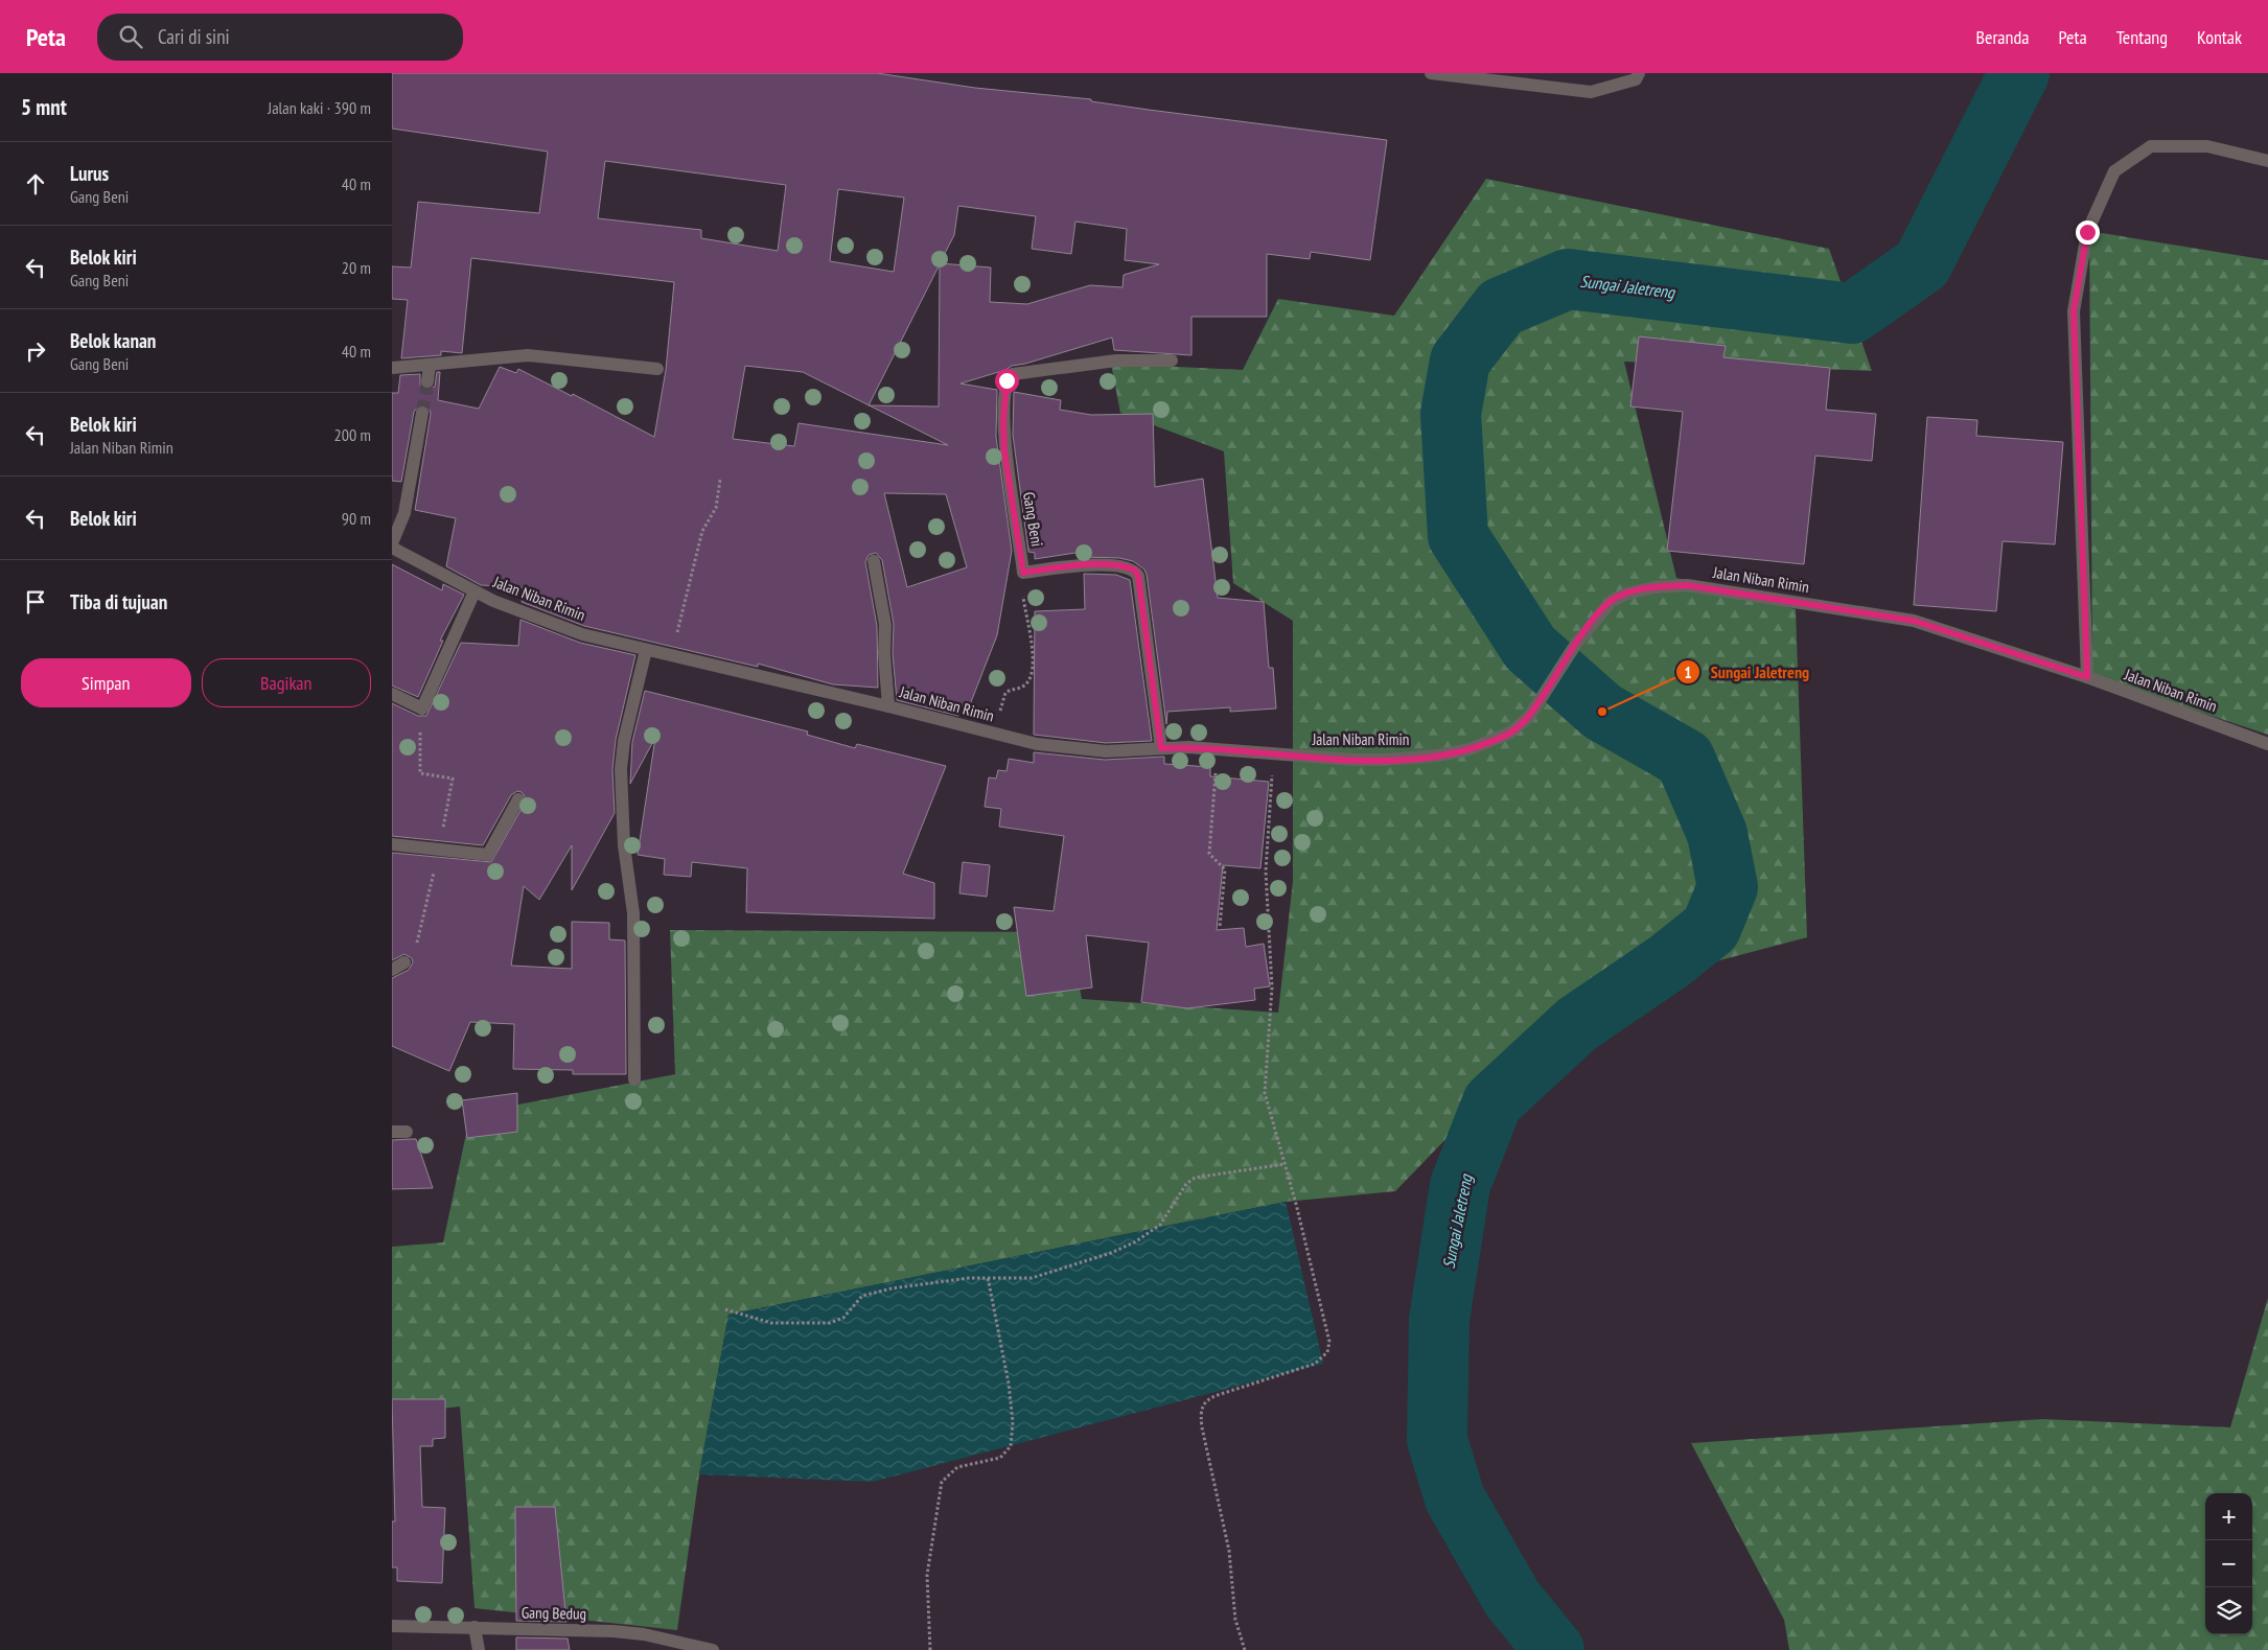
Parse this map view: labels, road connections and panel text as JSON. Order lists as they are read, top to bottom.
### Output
{
  "streets": {
    "street": ["Gang Beni", "Jalan Niban Rimin", "Gang Bedug"]
  },
  "water": ["Sungai Jaletreng"],
  "places": ["Sungai Jaletreng"],
  "page": {
    "header": "Peta",
    "search": "Cari di sini",
    "nav": [
      "Beranda",
      "Peta",
      "Tentang",
      "Kontak"
    ],
    "heading": ["5 mnt", "Jalan kaki · 390 m"],
    "list": [
      ["Lurus", "Gang Beni", "40 m"],
      ["Belok kiri", "Gang Beni", "20 m"],
      ["Belok kanan", "Gang Beni", "40 m"],
      ["Belok kiri", "Jalan Niban Rimin", "200 m"],
      ["Belok kiri", "90 m"],
      "Tiba di tujuan"
    ],
    "buttons": ["Simpan", "Bagikan"],
    "map_buttons": ["+", "−"]
  }
}
